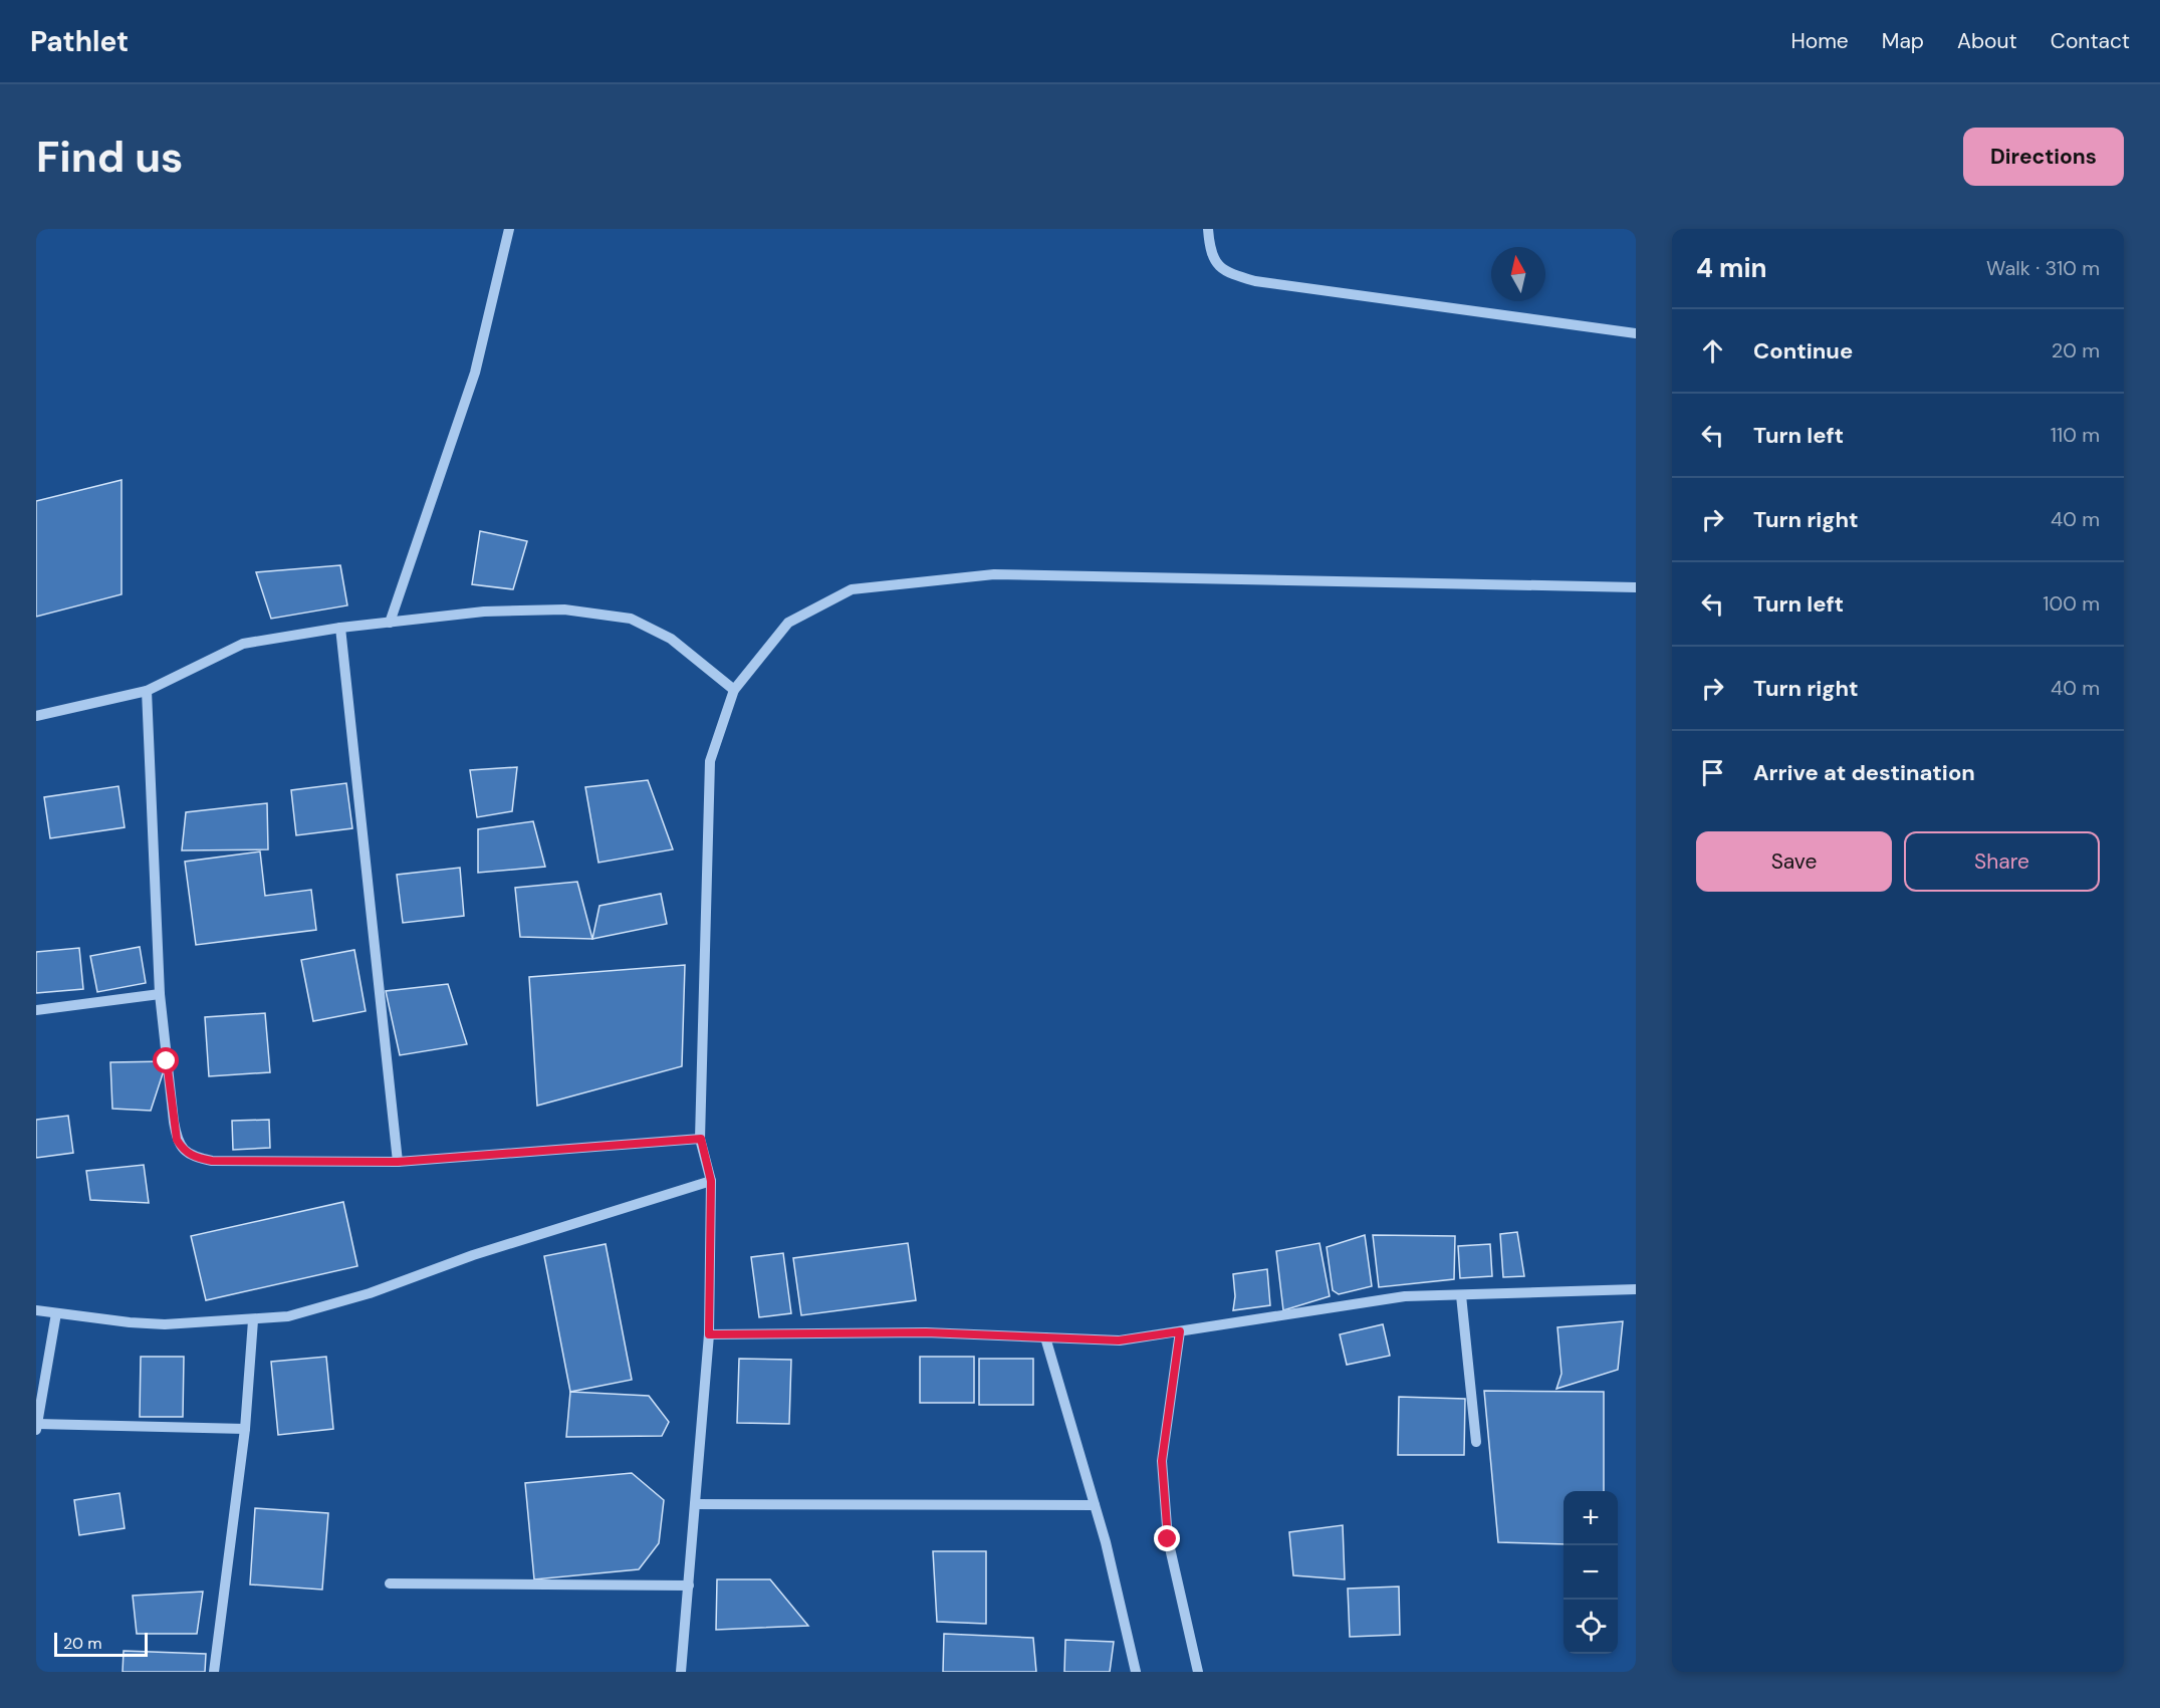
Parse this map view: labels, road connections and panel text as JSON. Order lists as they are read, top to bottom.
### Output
{
  "scale_bar": "20 m",
  "north": "top",
  "page": {
    "header": "Pathlet",
    "nav": [
      "Home",
      "Map",
      "About",
      "Contact"
    ],
    "buttons": [
      "Directions",
      ["Save", "Share"]
    ],
    "title": "Find us",
    "heading": ["4 min", "Walk · 310 m"],
    "list": [
      ["Continue", "20 m"],
      ["Turn left", "110 m"],
      ["Turn right", "40 m"],
      ["Turn left", "100 m"],
      ["Turn right", "40 m"],
      "Arrive at destination"
    ],
    "map_buttons": ["+", "−"],
    "scale": "20 m"
  }
}
